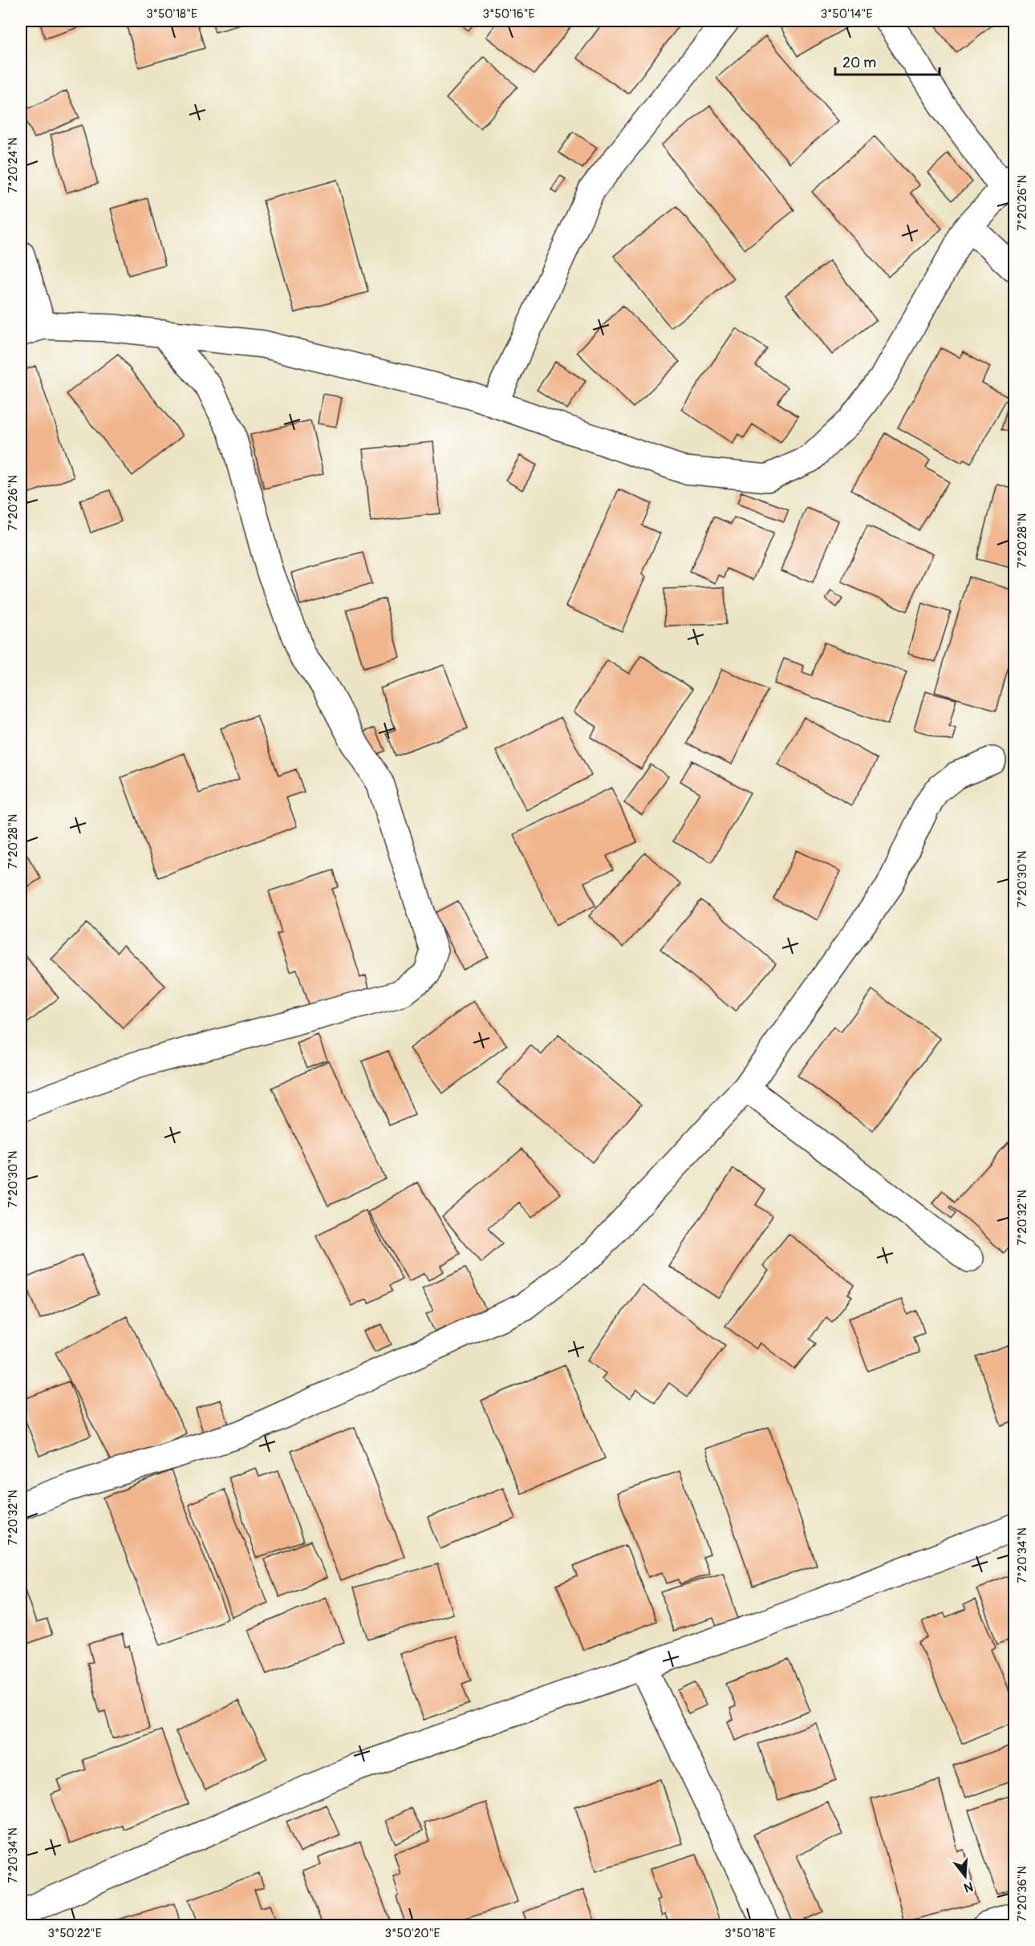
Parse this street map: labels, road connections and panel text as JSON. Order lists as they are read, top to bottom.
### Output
{
  "scale_bar": "20 m",
  "north": "bottom",
  "coordinates": [
    "3°50'18\"E",
    "3°50'16\"E",
    "3°50'14\"E",
    "7°20'24\"N",
    "7°20'26\"N",
    "7°20'28\"N",
    "7°20'30\"N",
    "7°20'32\"N",
    "7°20'34\"N",
    "7°20'36\"N",
    "3°50'22\"E",
    "3°50'20\"E"
  ]
}
